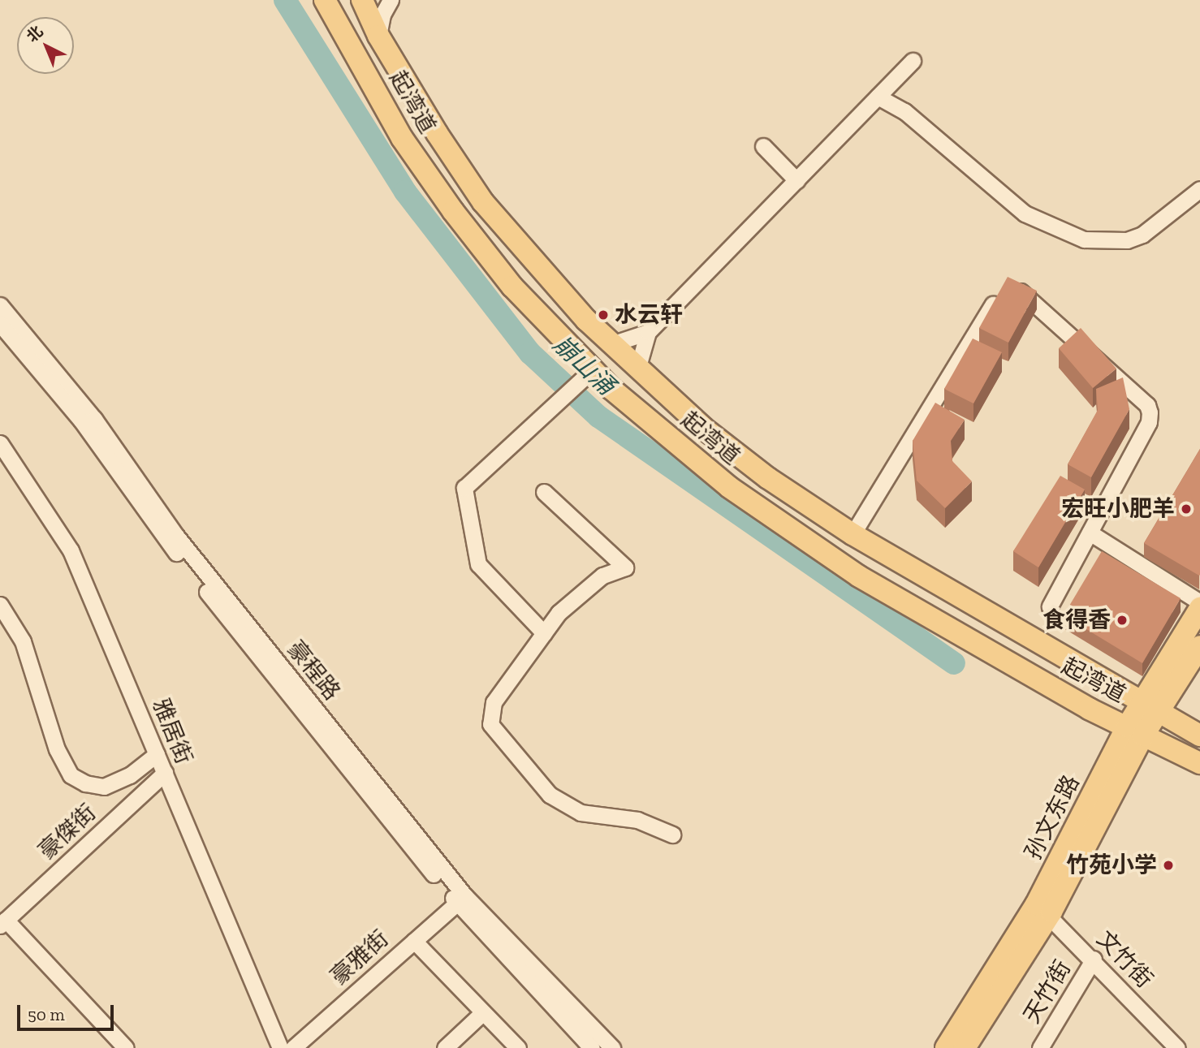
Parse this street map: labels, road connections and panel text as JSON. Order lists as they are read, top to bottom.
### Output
{
  "streets": {
    "main road": ["起湾道", "孙文东路"],
    "street": [
      "豪程路",
      "雅居街",
      "豪傑街",
      "豪雅街",
      "文竹街",
      "天竹街"
    ]
  },
  "crossings": [
    ["起湾道", "孙文东路"],
    ["豪程路", "豪雅街"],
    ["雅居街", "豪傑街"],
    ["孙文东路", "文竹街"],
    ["文竹街", "天竹街"]
  ],
  "water": ["崩山涌"],
  "places": [
    "水云轩",
    "宏旺小肥羊",
    "食得香",
    "竹苑小学"
  ],
  "scale_bar": "50 m",
  "north": "top left"
}
